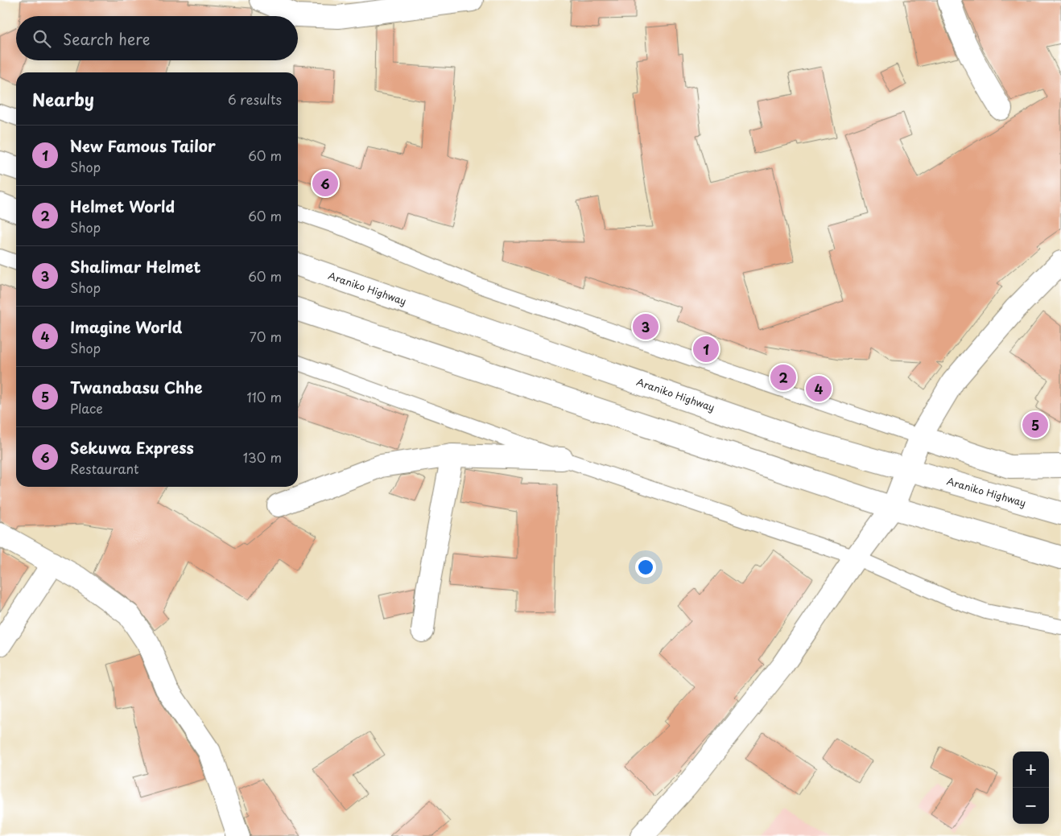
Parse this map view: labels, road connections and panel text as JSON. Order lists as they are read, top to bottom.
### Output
{
  "streets": {
    "main road": ["Araniko Highway"]
  },
  "page": {
    "search": "Search here",
    "heading": ["Nearby", "6 results"],
    "list": [
      {
        "mark": "1",
        "name": "New Famous Tailor",
        "note": "Shop",
        "value": "60 m"
      },
      {
        "mark": "2",
        "name": "Helmet World",
        "note": "Shop",
        "value": "60 m"
      },
      {
        "mark": "3",
        "name": "Shalimar Helmet",
        "note": "Shop",
        "value": "60 m"
      },
      {
        "mark": "4",
        "name": "Imagine World",
        "note": "Shop",
        "value": "70 m"
      },
      {
        "mark": "5",
        "name": "Twanabasu Chhe",
        "note": "Place",
        "value": "110 m"
      },
      {
        "mark": "6",
        "name": "Sekuwa Express",
        "note": "Restaurant",
        "value": "130 m"
      }
    ],
    "pins": [
      "6",
      "3",
      "1",
      "2",
      "4",
      "5"
    ],
    "map_buttons": ["+", "−"]
  }
}
